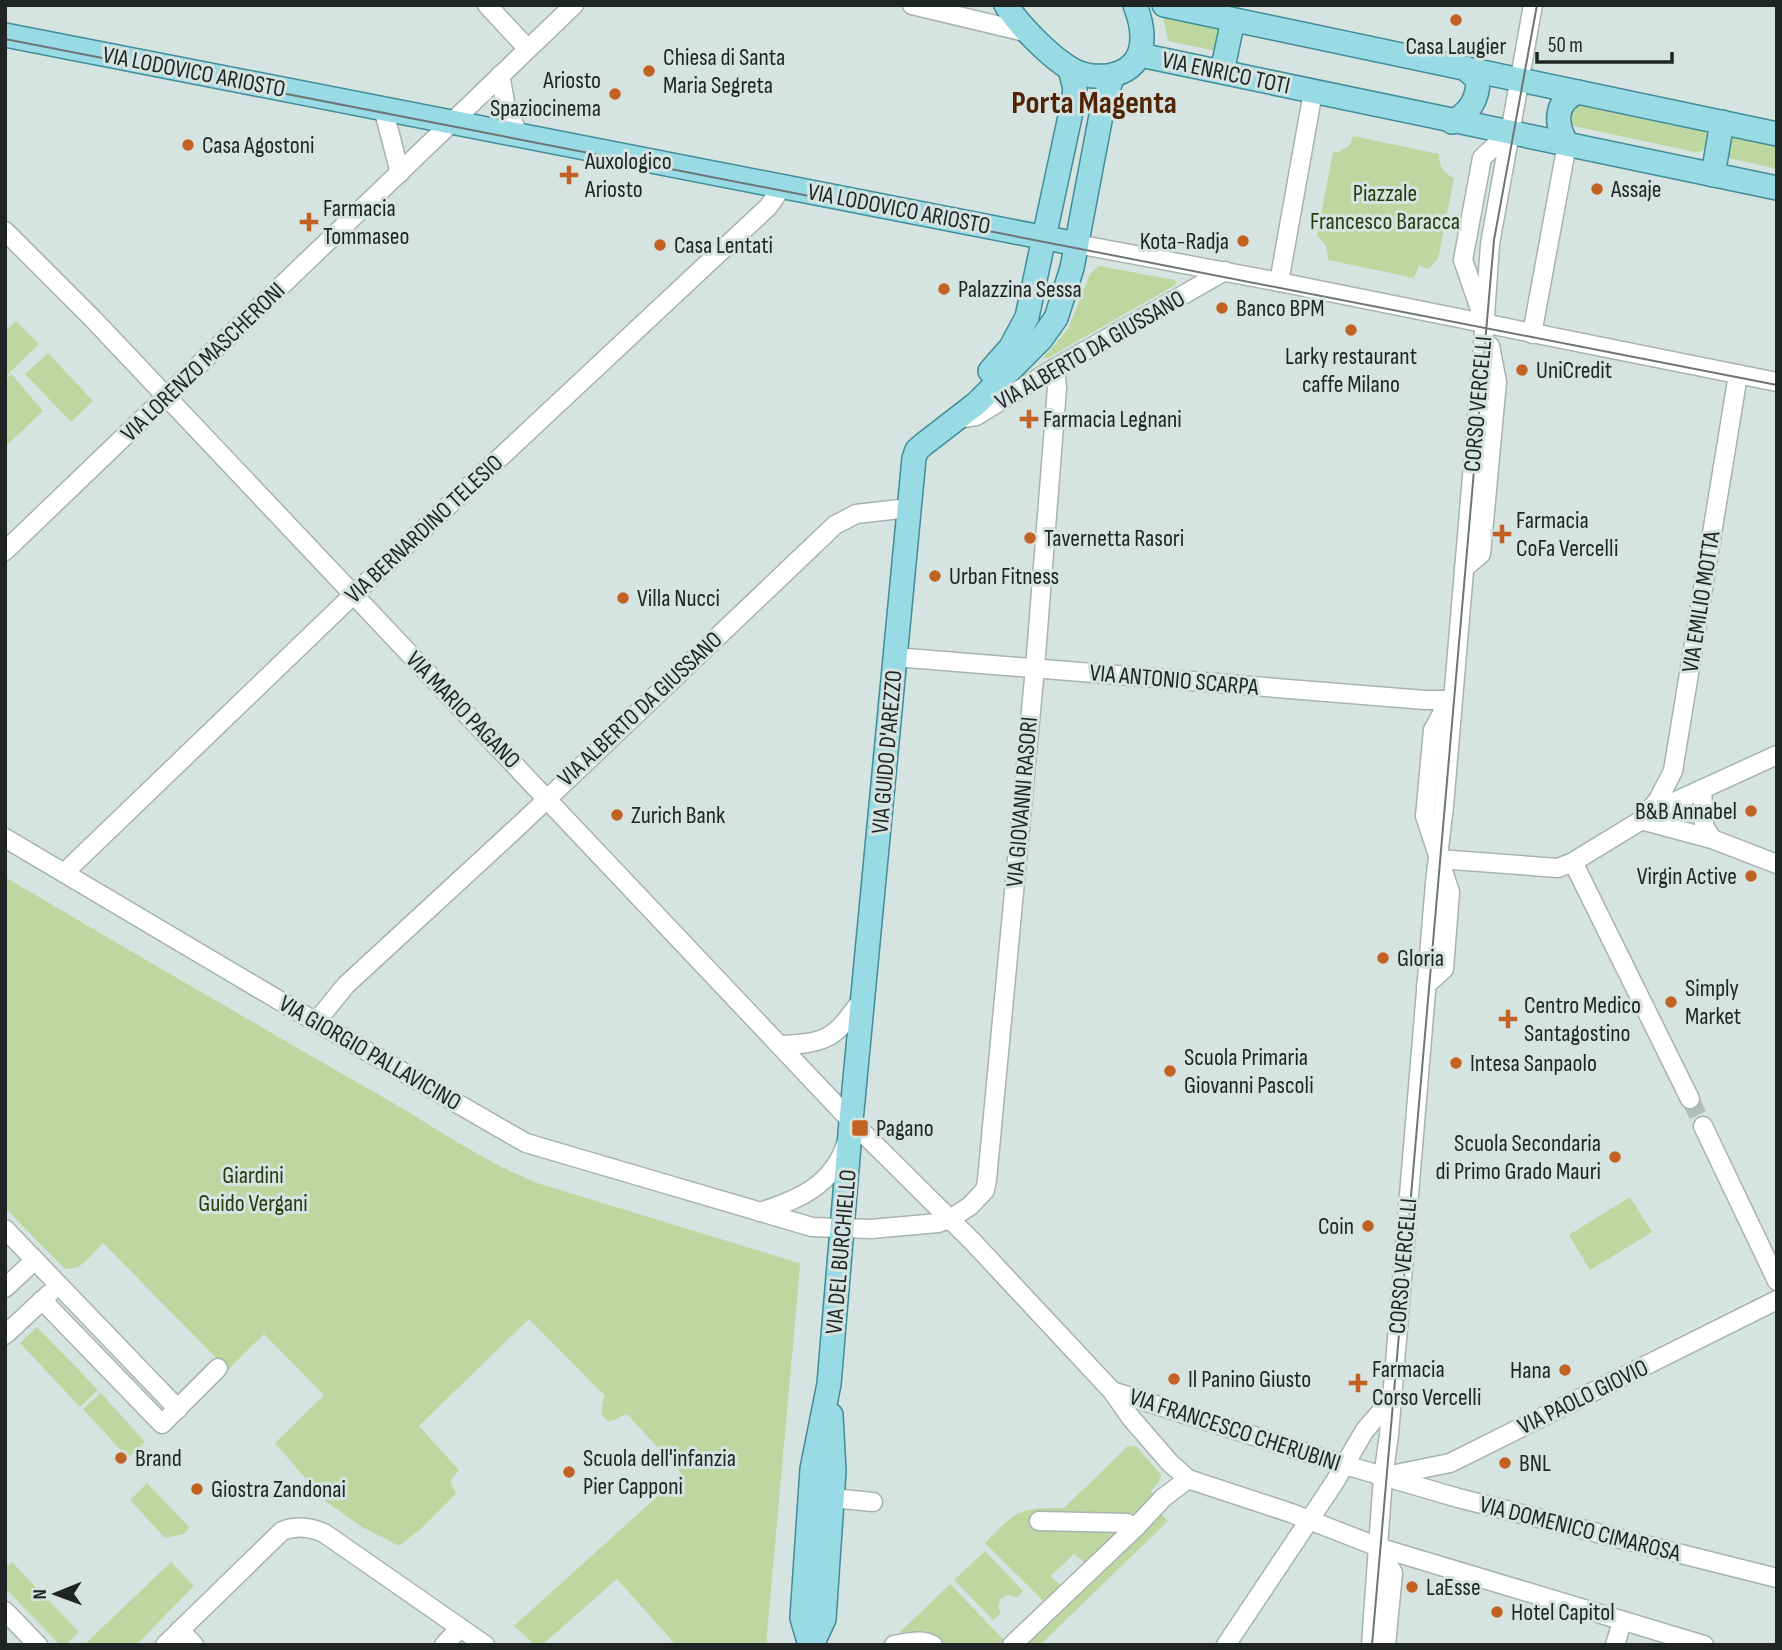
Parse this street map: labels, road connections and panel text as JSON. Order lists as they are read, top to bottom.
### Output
{
  "streets": {
    "main road": [
      "VIA LODOVICO ARIOSTO",
      "VIA ENRICO TOTI",
      "VIA ALBERTO DA GIUSSANO",
      "VIA GUIDO D'AREZZO",
      "VIA DEL BURCHIELLO"
    ],
    "street": [
      "VIA LORENZO MASCHERONI",
      "CORSO VERCELLI",
      "VIA BERNARDINO TELESIO",
      "VIA EMILIO MOTTA",
      "VIA ANTONIO SCARPA",
      "VIA MARIO PAGANO",
      "VIA GIOVANNI RASORI",
      "VIA GIORGIO PALLAVICINO",
      "VIA PAOLO GIOVIO",
      "VIA FRANCESCO CHERUBINI",
      "VIA DOMENICO CIMAROSA"
    ]
  },
  "crossings": [
    ["VIA LODOVICO ARIOSTO", "VIA ALBERTO DA GIUSSANO"],
    ["VIA LODOVICO ARIOSTO", "VIA LORENZO MASCHERONI"],
    ["VIA LODOVICO ARIOSTO", "VIA BERNARDINO TELESIO"],
    ["VIA ALBERTO DA GIUSSANO", "VIA MARIO PAGANO"],
    ["VIA ALBERTO DA GIUSSANO", "VIA GUIDO D'AREZZO"],
    ["VIA ALBERTO DA GIUSSANO", "VIA GIOVANNI RASORI"],
    ["VIA ALBERTO DA GIUSSANO", "VIA GIORGIO PALLAVICINO"],
    ["VIA LORENZO MASCHERONI", "VIA MARIO PAGANO"],
    ["CORSO VERCELLI", "VIA ANTONIO SCARPA"],
    ["CORSO VERCELLI", "VIA PAOLO GIOVIO"],
    ["CORSO VERCELLI", "VIA FRANCESCO CHERUBINI"],
    ["CORSO VERCELLI", "VIA DOMENICO CIMAROSA"],
    ["VIA BERNARDINO TELESIO", "VIA MARIO PAGANO"],
    ["VIA BERNARDINO TELESIO", "VIA GIORGIO PALLAVICINO"],
    ["VIA ANTONIO SCARPA", "VIA GUIDO D'AREZZO"],
    ["VIA ANTONIO SCARPA", "VIA GIOVANNI RASORI"],
    ["VIA MARIO PAGANO", "VIA GUIDO D'AREZZO"],
    ["VIA MARIO PAGANO", "VIA GIOVANNI RASORI"],
    ["VIA MARIO PAGANO", "VIA DEL BURCHIELLO"],
    ["VIA MARIO PAGANO", "VIA FRANCESCO CHERUBINI"],
    ["VIA GUIDO D'AREZZO", "VIA DEL BURCHIELLO"],
    ["VIA GIORGIO PALLAVICINO", "VIA DEL BURCHIELLO"],
    ["VIA PAOLO GIOVIO", "VIA FRANCESCO CHERUBINI"],
    ["VIA PAOLO GIOVIO", "VIA DOMENICO CIMAROSA"],
    ["VIA FRANCESCO CHERUBINI", "VIA DOMENICO CIMAROSA"]
  ],
  "districts": ["Porta Magenta"],
  "parks": ["Piazzale Francesco Baracca", "Giardini Guido Vergani"],
  "places": {
    "other": [
      "Casa Laugier",
      "Chiesa di Santa Maria Segreta",
      "Ariosto Spaziocinema",
      "Casa Agostoni",
      "Assaje",
      "Kota-Radja",
      "Casa Lentati",
      "Palazzina Sessa",
      "Banco BPM",
      "Larky restaurant caffe Milano",
      "UniCredit",
      "Tavernetta Rasori",
      "Urban Fitness",
      "Villa Nucci",
      "B&B Annabel",
      "Zurich Bank",
      "Virgin Active",
      "Gloria",
      "Simply Market",
      "Intesa Sanpaolo",
      "Scuola Primaria Giovanni Pascoli",
      "Scuola Secondaria di Primo Grado Mauri",
      "Coin",
      "Hana",
      "Il Panino Giusto",
      "Brand",
      "BNL",
      "Scuola dell'infanzia Pier Capponi",
      "Giostra Zandonai",
      "LaEsse",
      "Hotel Capitol"
    ],
    "health": [
      "Auxologico Ariosto",
      "Farmacia Tommaseo",
      "Farmacia Legnani",
      "Farmacia CoFa Vercelli",
      "Centro Medico Santagostino",
      "Farmacia Corso Vercelli"
    ],
    "transit": ["Pagano"]
  },
  "scale_bar": "50 m",
  "north": "left"
}
